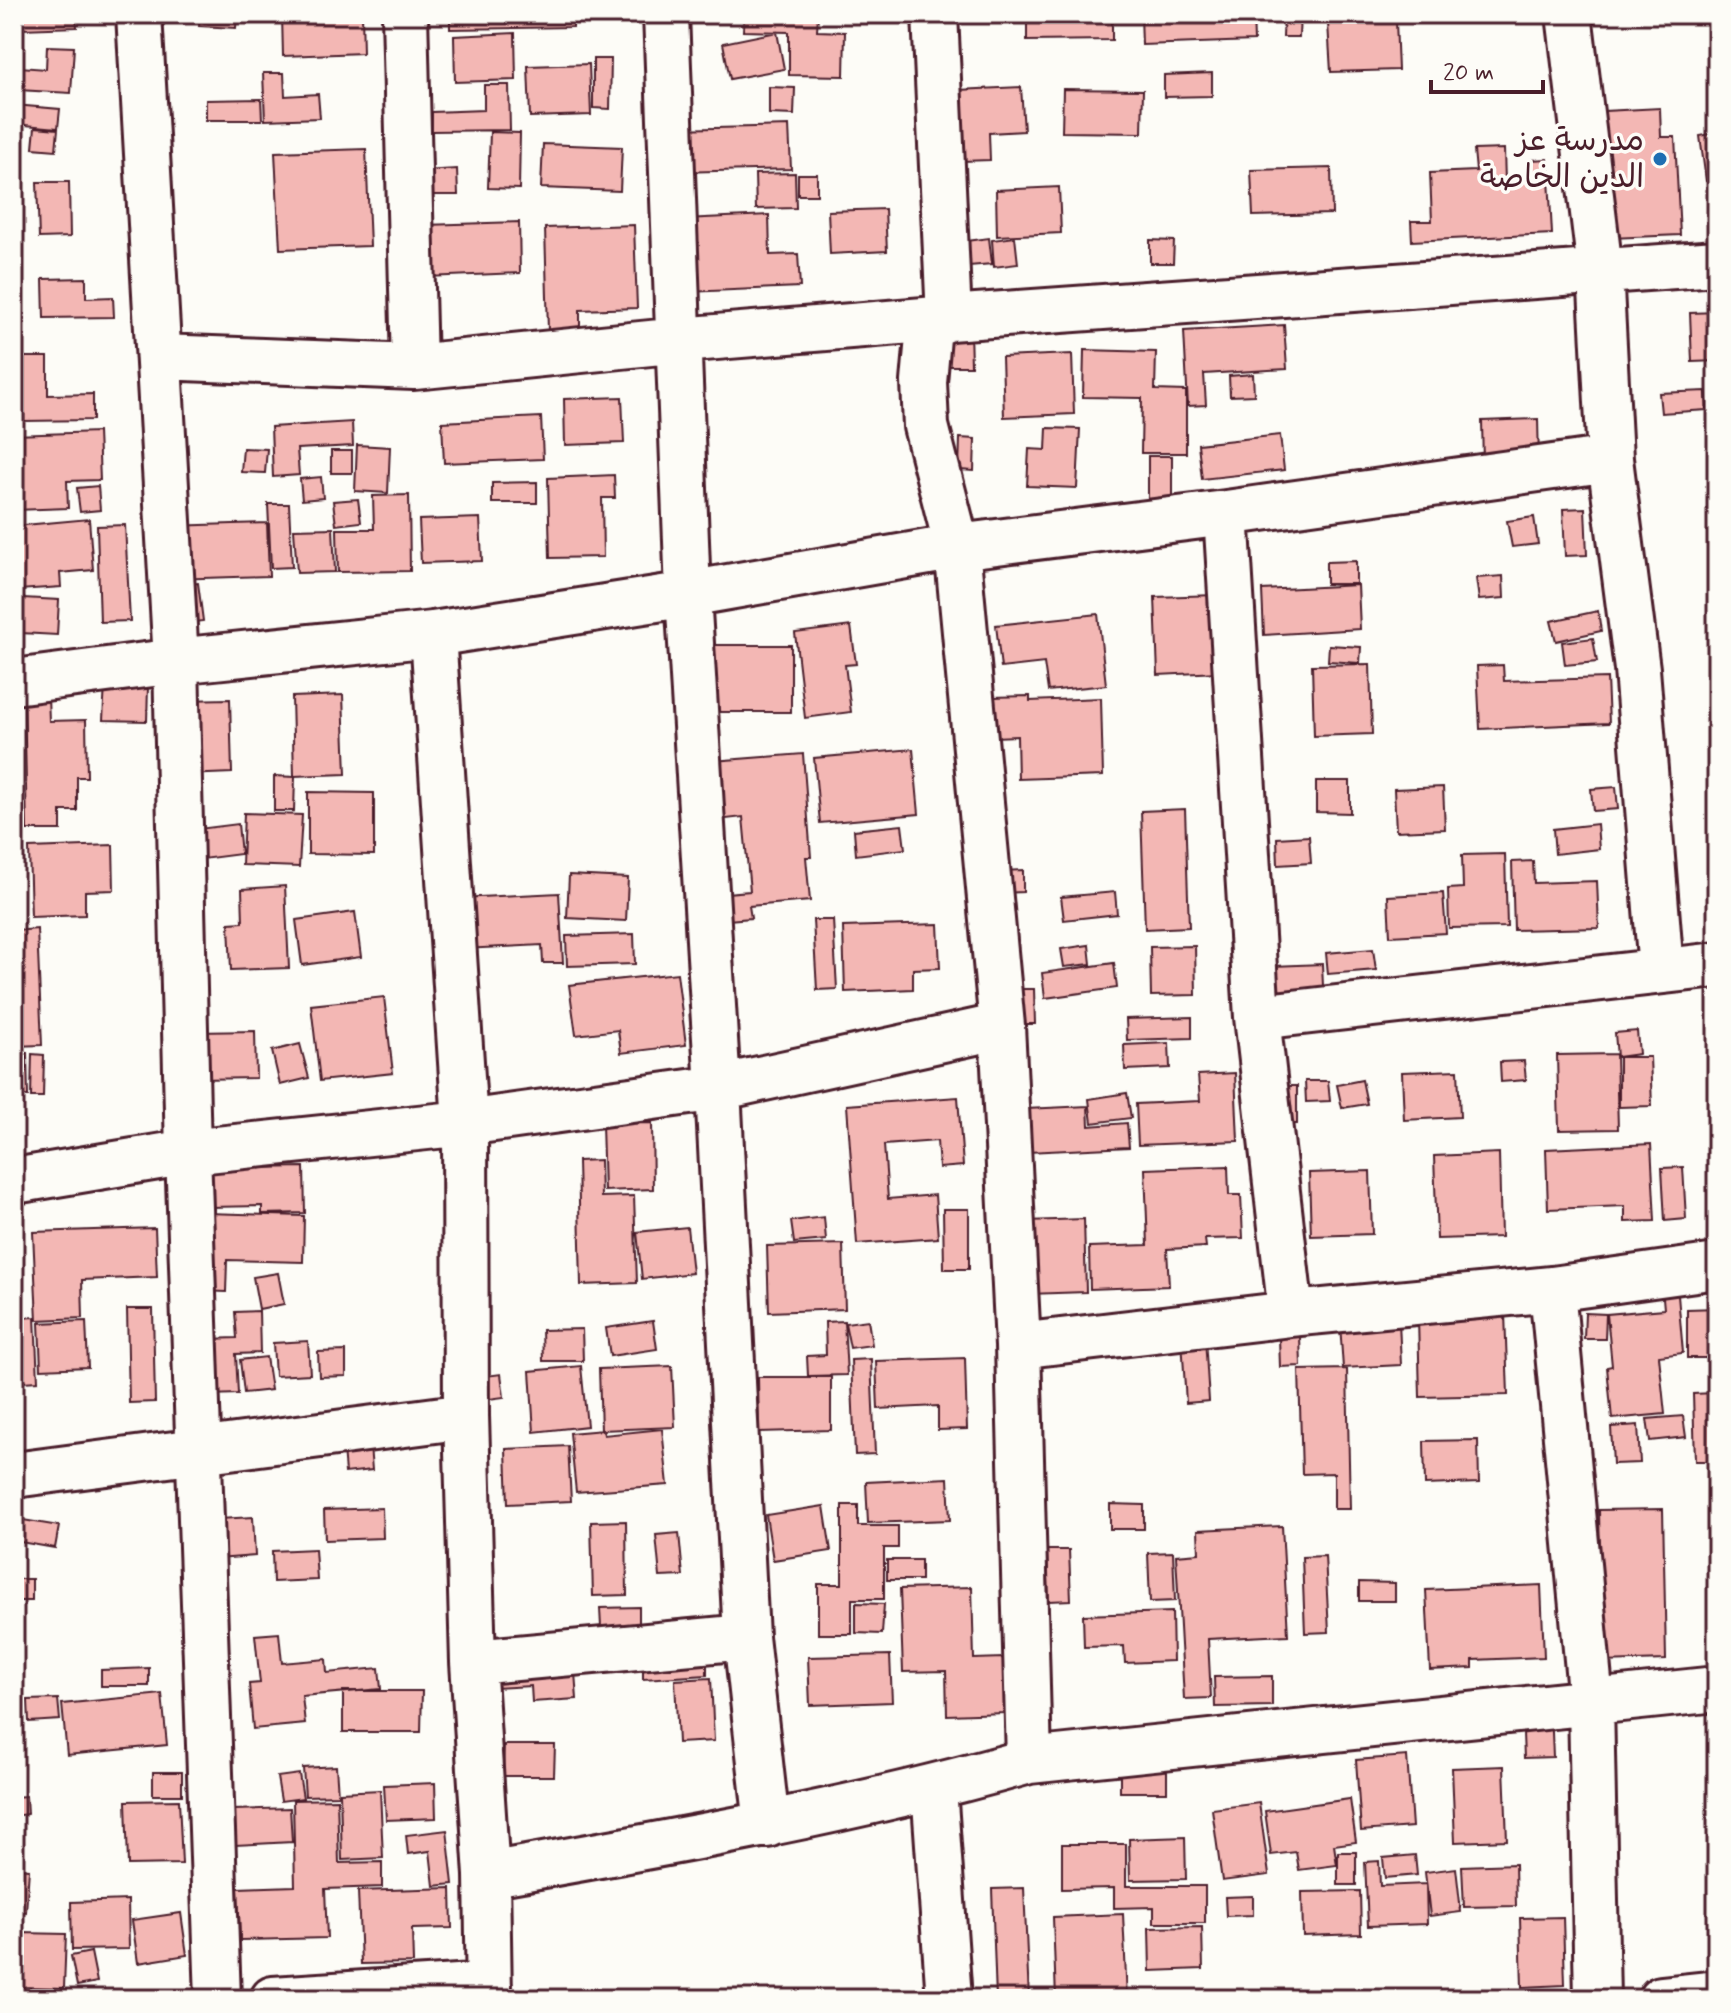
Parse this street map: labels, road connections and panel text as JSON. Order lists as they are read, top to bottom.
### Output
{
  "places": ["مدرسة عز الدين الخاصة"],
  "scale_bar": "20 m"
}
